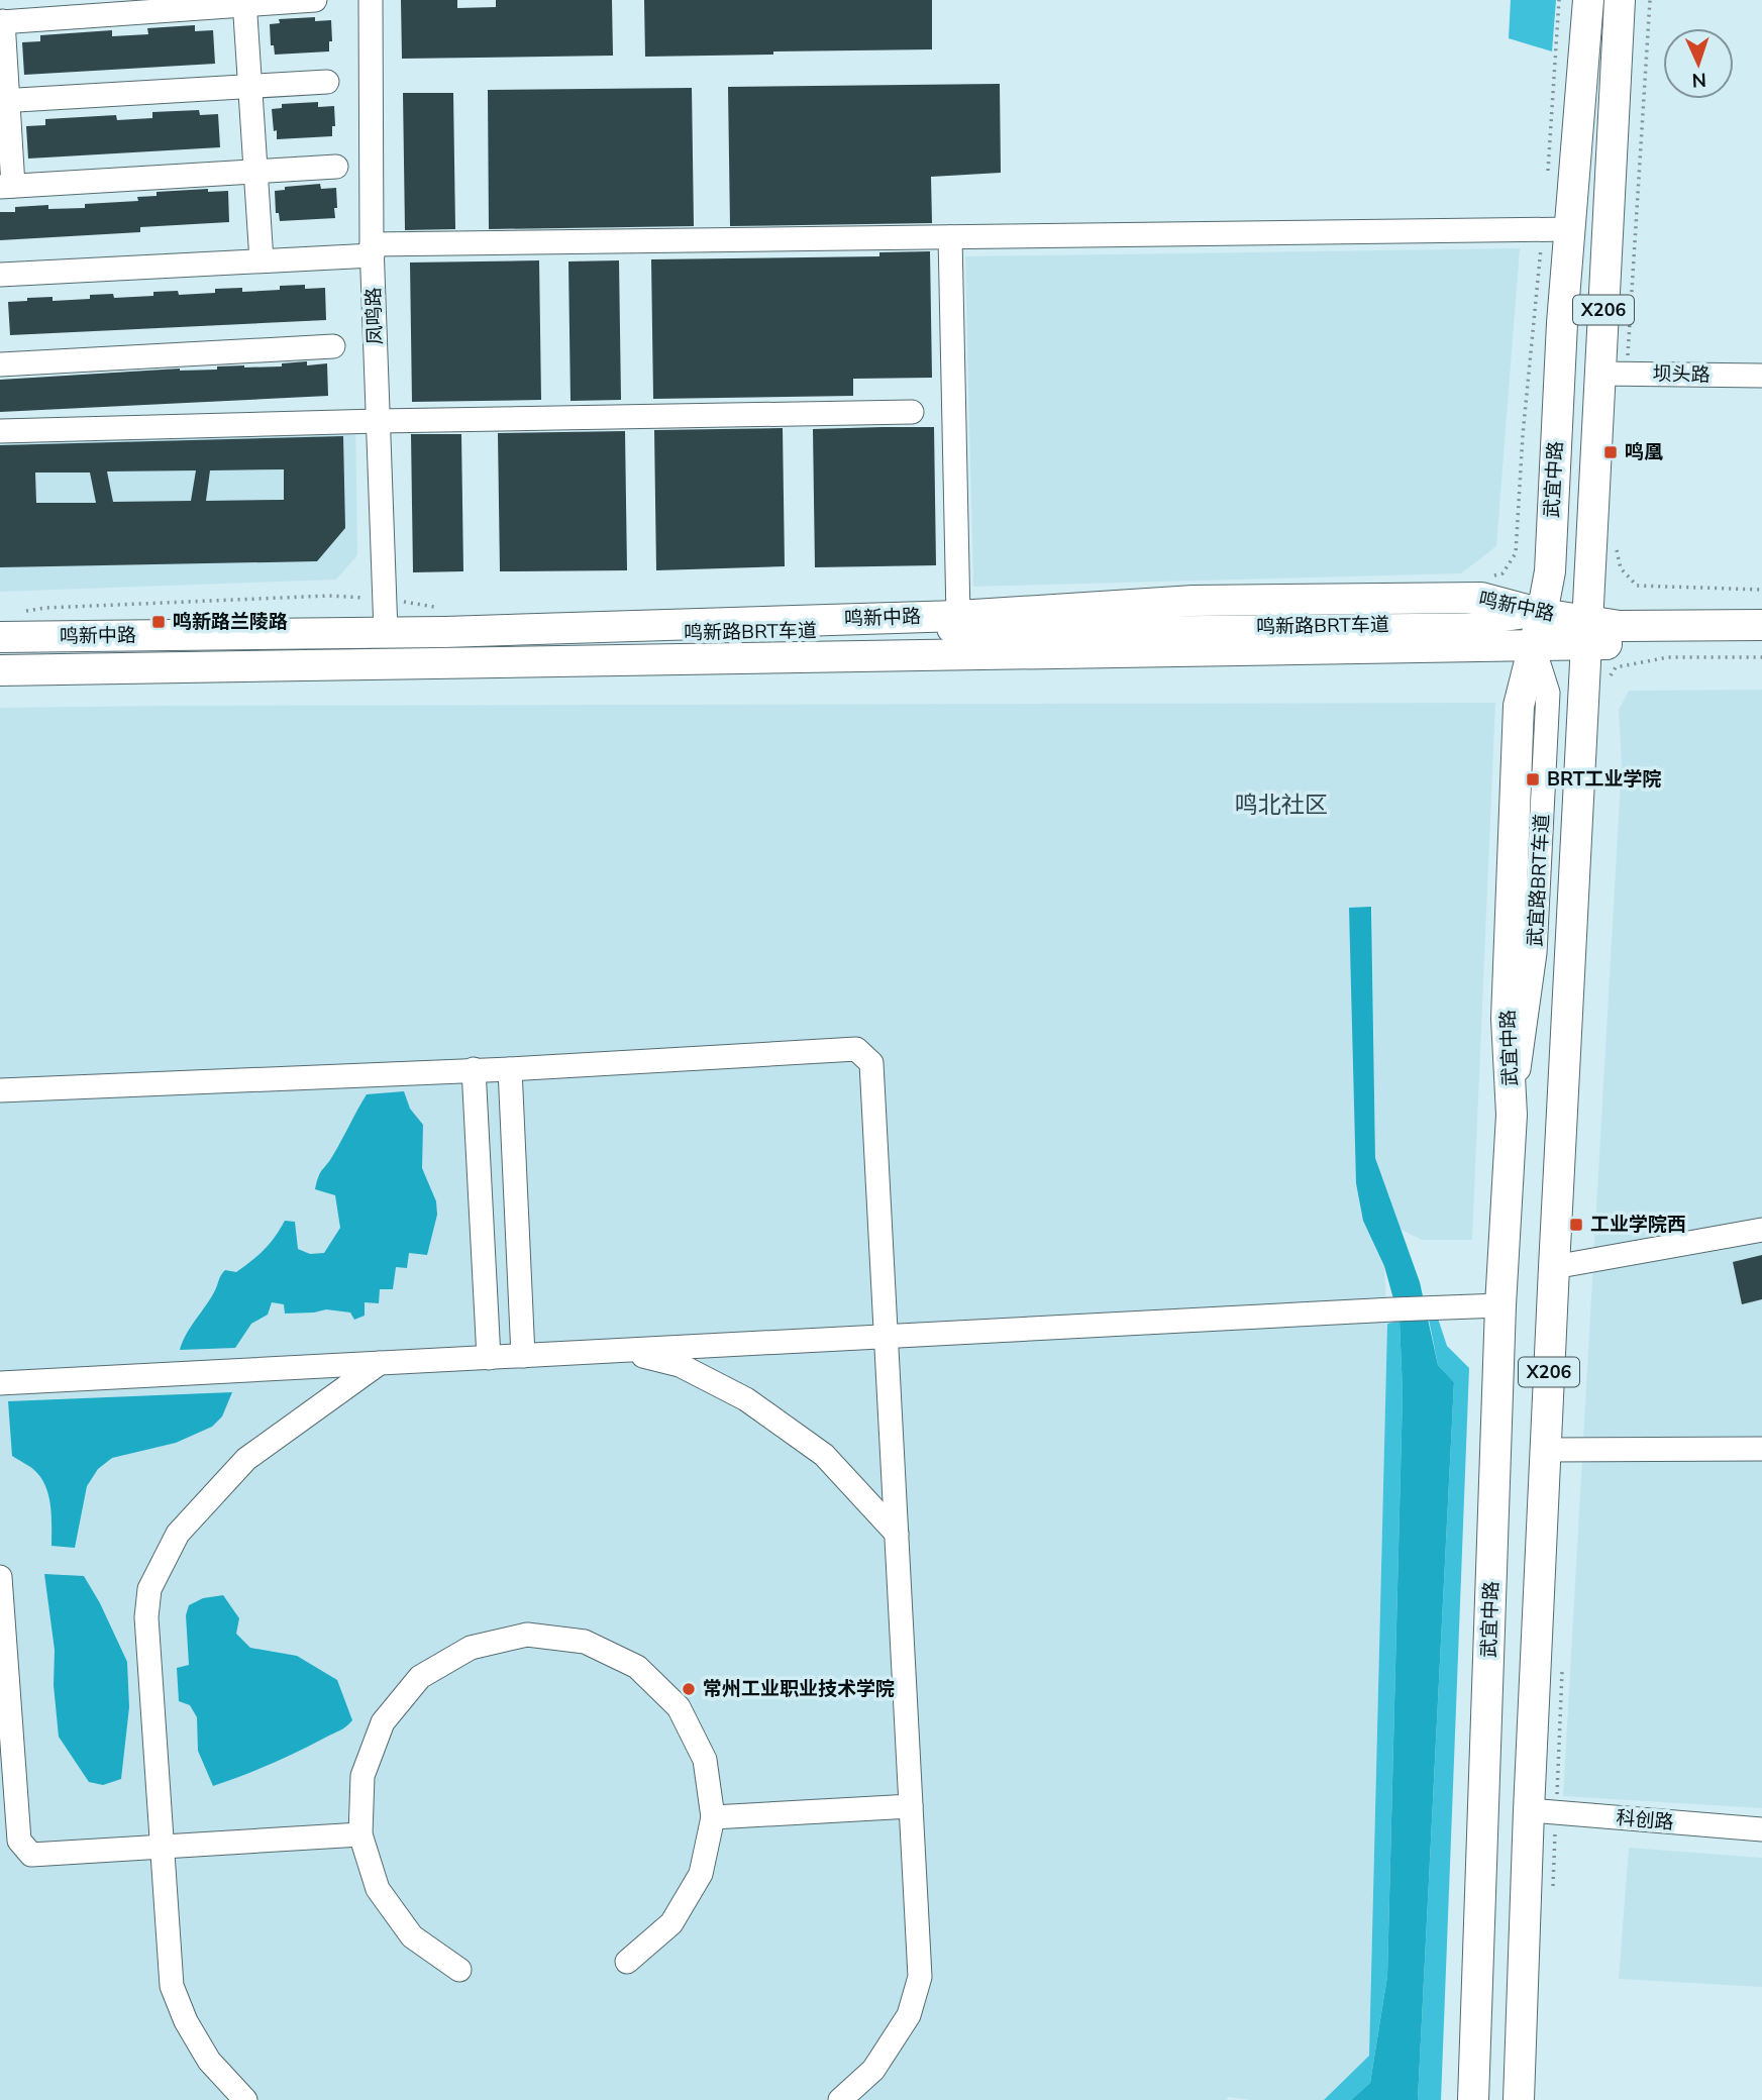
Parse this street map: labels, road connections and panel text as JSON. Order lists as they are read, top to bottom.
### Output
{
  "streets": {
    "main road": ["X206", "武宜中路", "鸣新中路"],
    "street": [
      "凤鸣路",
      "坝头路",
      "鸣新路BRT车道",
      "科创路"
    ]
  },
  "crossings": [
    ["凤鸣路", "鸣新中路"],
    ["坝头路", "武宜中路"],
    ["武宜中路", "鸣新中路"],
    ["武宜中路", "鸣新路BRT车道"],
    ["武宜中路", "科创路"],
    ["鸣新中路", "鸣新路BRT车道"]
  ],
  "districts": ["鸣北社区"],
  "places": {
    "transit": [
      "鸣凰",
      "鸣新路兰陵路",
      "BRT工业学院",
      "工业学院西"
    ],
    "other": ["常州工业职业技术学院"]
  },
  "north": "bottom"
}
